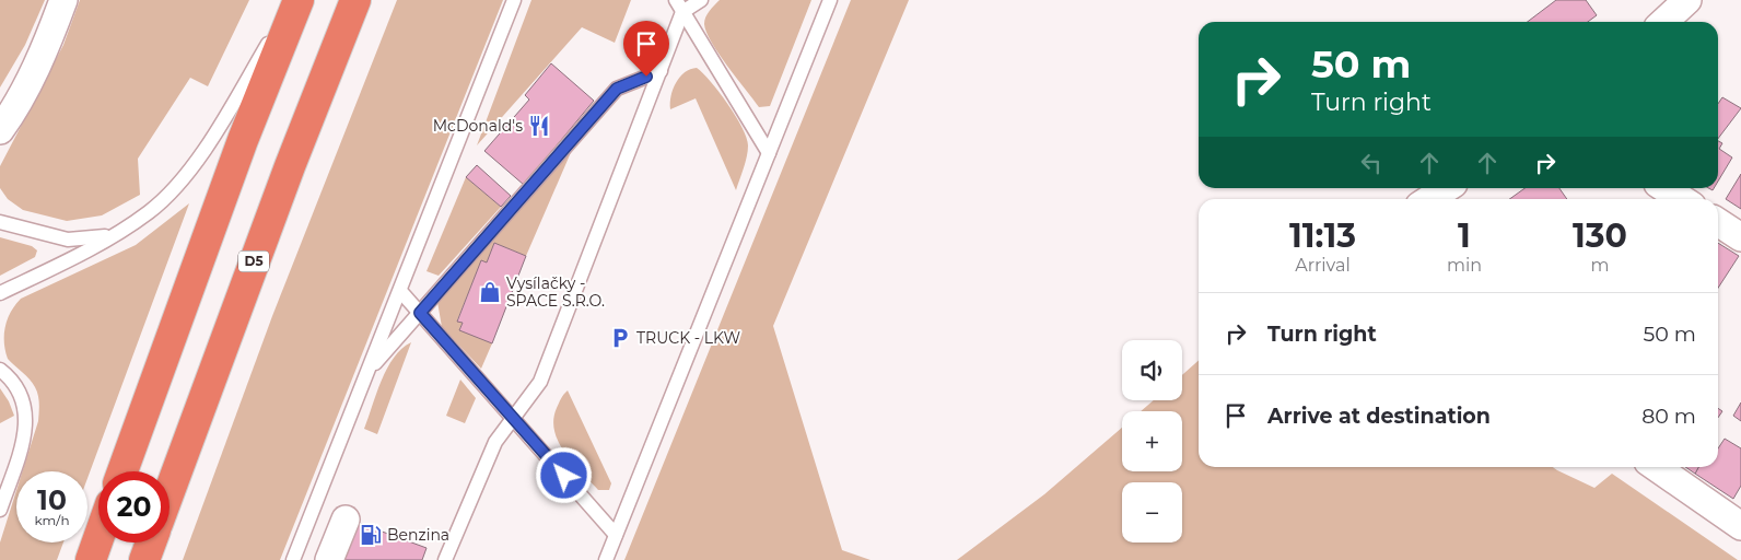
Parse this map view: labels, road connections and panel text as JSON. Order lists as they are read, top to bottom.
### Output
{
  "streets": {
    "highway": ["D5"]
  },
  "places": {
    "restaurant": ["McDonald's"],
    "shop": ["Vysílačky - SPACE S.R.O."],
    "parking": ["TRUCK - LKW"],
    "fuel station": ["Benzina"]
  },
  "page": {
    "turn": ["50 m", "Turn right"],
    "eta": [
      "11:13",
      "Arrival",
      "1",
      "min",
      "130",
      "m"
    ],
    "list": [
      {
        "name": "Turn right",
        "value": "50 m"
      },
      {
        "name": "Arrive at destination",
        "value": "80 m"
      }
    ],
    "map_buttons": ["+", "−"],
    "speed": "10 km/h",
    "limit": "20"
  }
}
